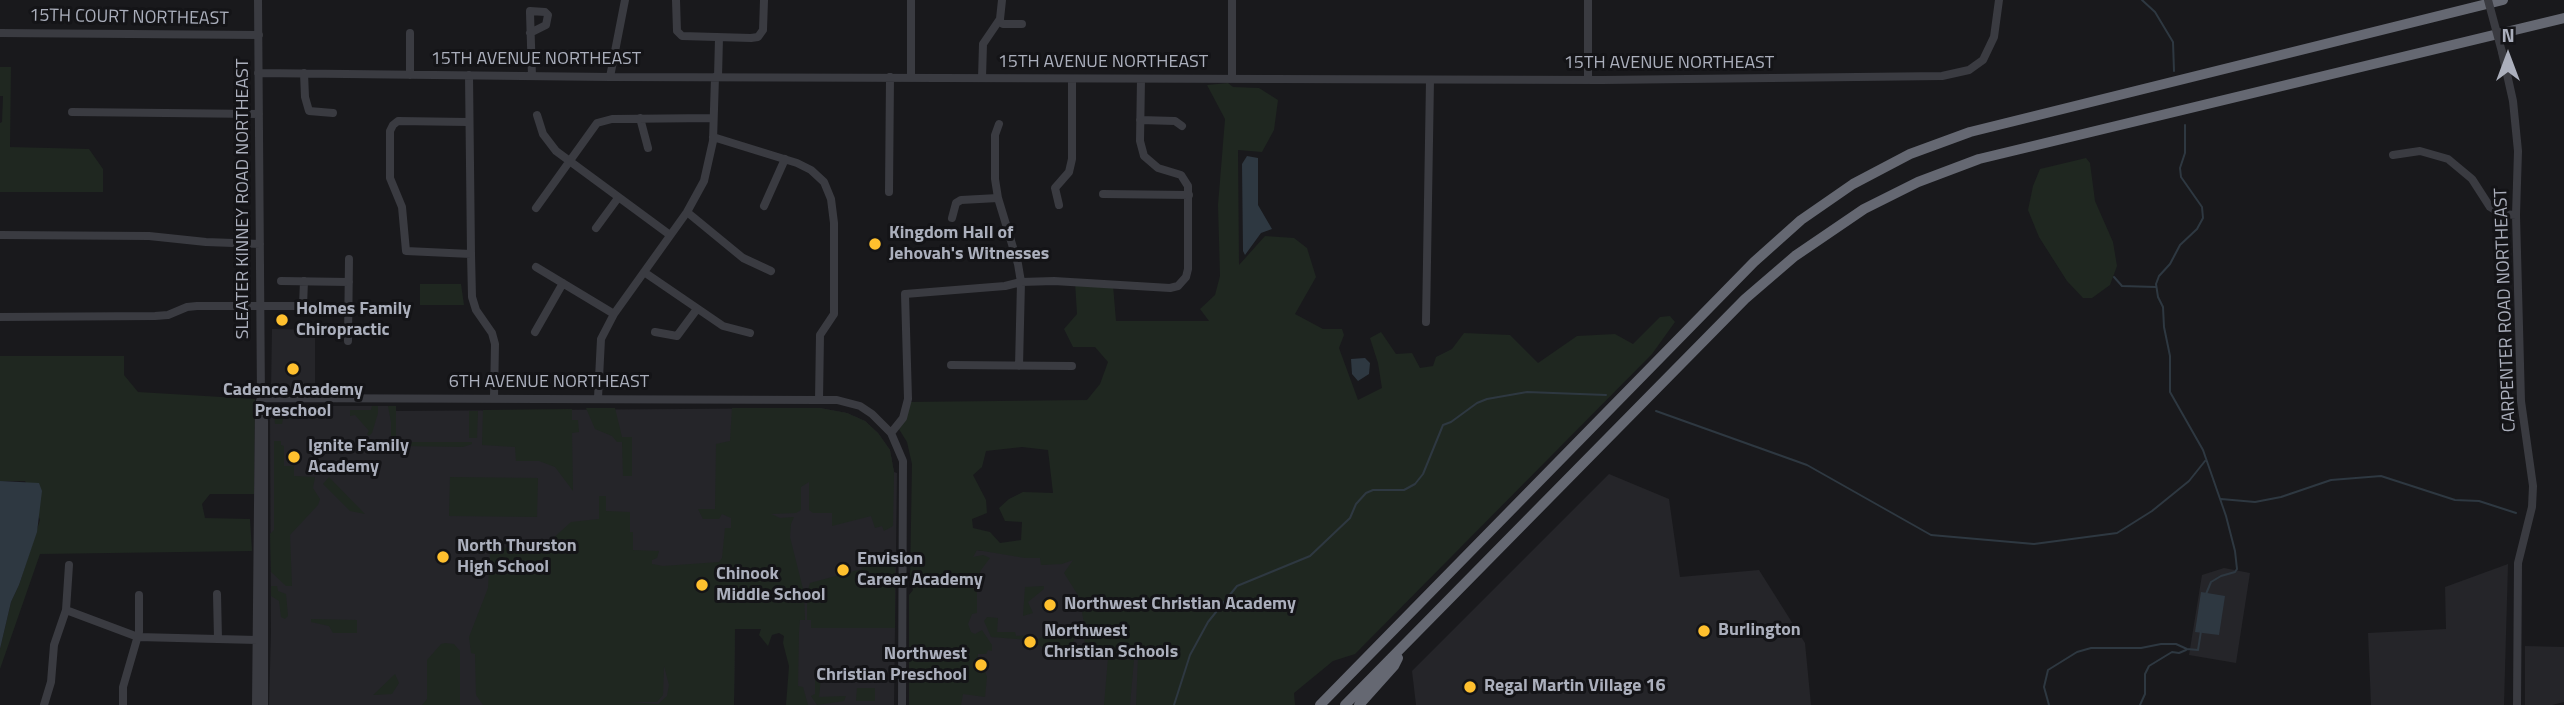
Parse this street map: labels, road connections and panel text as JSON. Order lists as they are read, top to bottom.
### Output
{
  "streets": {
    "street": [
      "15TH COURT NORTHEAST",
      "15TH AVENUE NORTHEAST",
      "SLEATER KINNEY ROAD NORTHEAST",
      "CARPENTER ROAD NORTHEAST",
      "6TH AVENUE NORTHEAST"
    ]
  },
  "crossings": [
    ["15TH COURT NORTHEAST", "SLEATER KINNEY ROAD NORTHEAST"],
    ["15TH AVENUE NORTHEAST", "SLEATER KINNEY ROAD NORTHEAST"],
    ["SLEATER KINNEY ROAD NORTHEAST", "6TH AVENUE NORTHEAST"]
  ],
  "places": [
    "Kingdom Hall of Jehovah's Witnesses",
    "Holmes Family Chiropractic",
    "Cadence Academy Preschool",
    "Ignite Family Academy",
    "North Thurston High School",
    "Envision Career Academy",
    "Chinook Middle School",
    "Northwest Christian Academy",
    "Burlington",
    "Northwest Christian Schools",
    "Northwest Christian Preschool",
    "Regal Martin Village 16"
  ],
  "north": "top"
}
